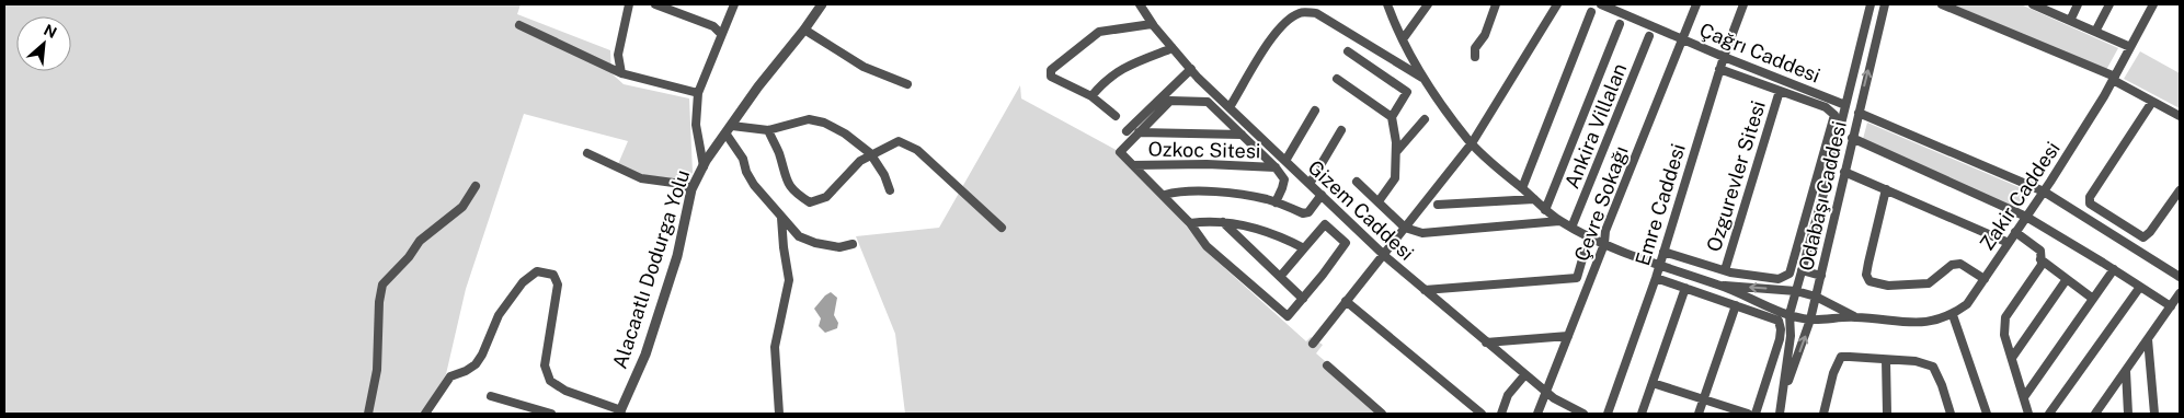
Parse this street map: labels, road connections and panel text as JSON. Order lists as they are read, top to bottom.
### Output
{
  "streets": {
    "street": [
      "Çağrı Caddesi",
      "Ankira Villalan",
      "Ozkoc Sitesi",
      "Ozgurevler Sitesi",
      "Odabaşı Caddesi",
      "Zakir Caddesi",
      "Çevre Sokağı",
      "Emre Caddesi",
      "Gizem Caddesi",
      "Alacaatlı Dodurga Yolu"
    ]
  },
  "crossings": [
    ["Çağrı Caddesi", "Odabaşı Caddesi"],
    ["Çağrı Caddesi", "Çevre Sokağı"],
    ["Çağrı Caddesi", "Emre Caddesi"],
    ["Ozgurevler Sitesi", "Emre Caddesi"],
    ["Çevre Sokağı", "Gizem Caddesi"]
  ],
  "north": "top right"
}
